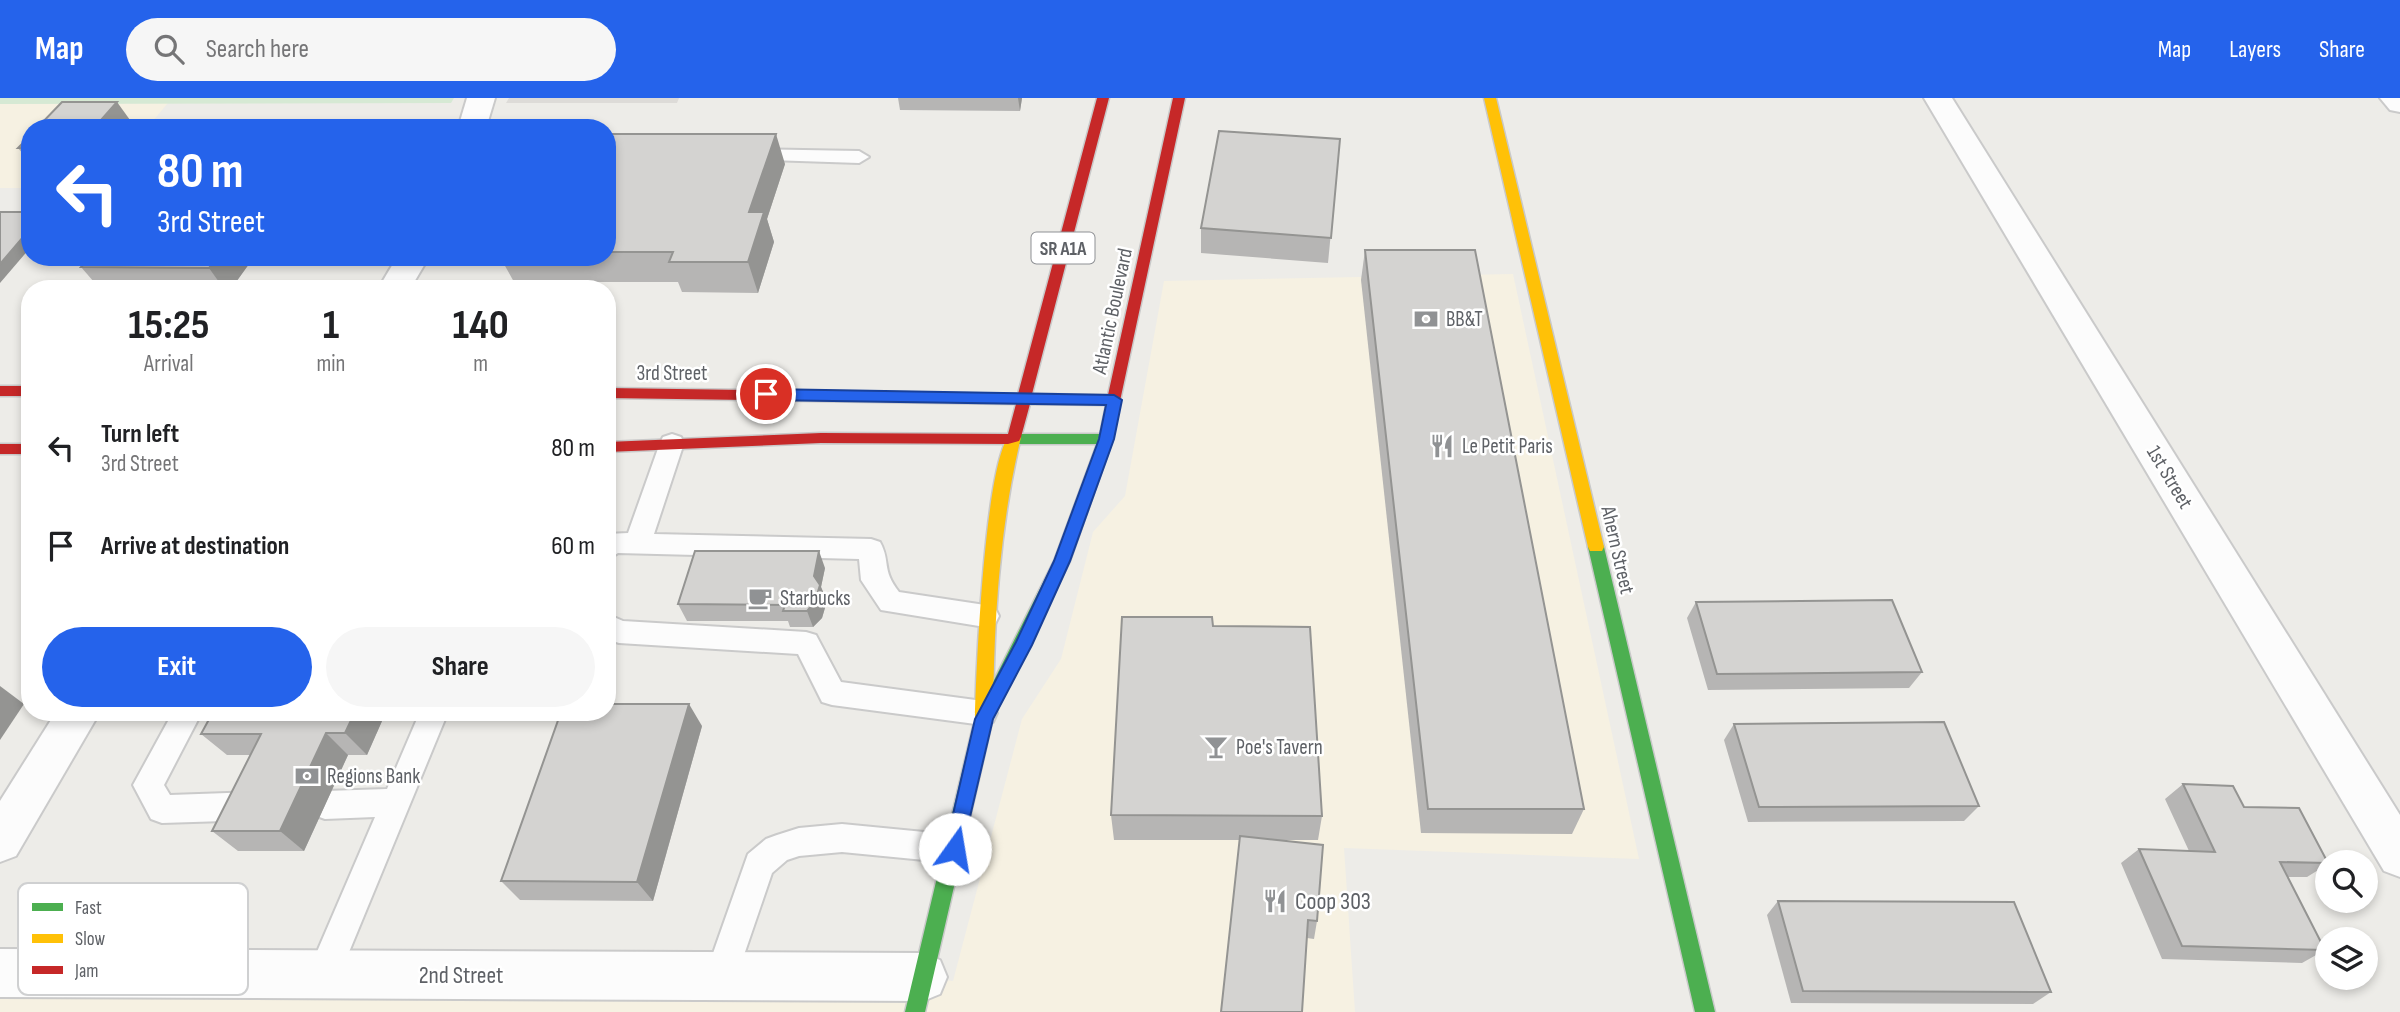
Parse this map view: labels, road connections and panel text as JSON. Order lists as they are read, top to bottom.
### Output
{
  "streets": {
    "main road": [
      "SR A1A",
      "Atlantic Boulevard",
      "3rd Street",
      "Ahern Street"
    ],
    "street": ["1st Street", "2nd Street"]
  },
  "crossings": [
    ["Atlantic Boulevard", "3rd Street"],
    ["Atlantic Boulevard", "2nd Street"]
  ],
  "places": {
    "bank": ["BB&T", "Regions Bank"],
    "restaurant": ["Le Petit Paris", "Coop 303"],
    "cafe": ["Starbucks"],
    "bar": ["Poe's Tavern"]
  },
  "legend": ["Fast", "Slow", "Jam"],
  "page": {
    "header": "Map",
    "search": "Search here",
    "nav": ["Map", "Layers", "Share"],
    "turn": ["80 m", "3rd Street"],
    "eta": [
      "15:25",
      "Arrival",
      "1",
      "min",
      "140",
      "m"
    ],
    "list": [
      {
        "name": "Turn left",
        "note": "3rd Street",
        "value": "80 m"
      },
      {
        "name": "Arrive at destination",
        "value": "60 m"
      }
    ],
    "buttons": ["Exit", "Share"]
  }
}
